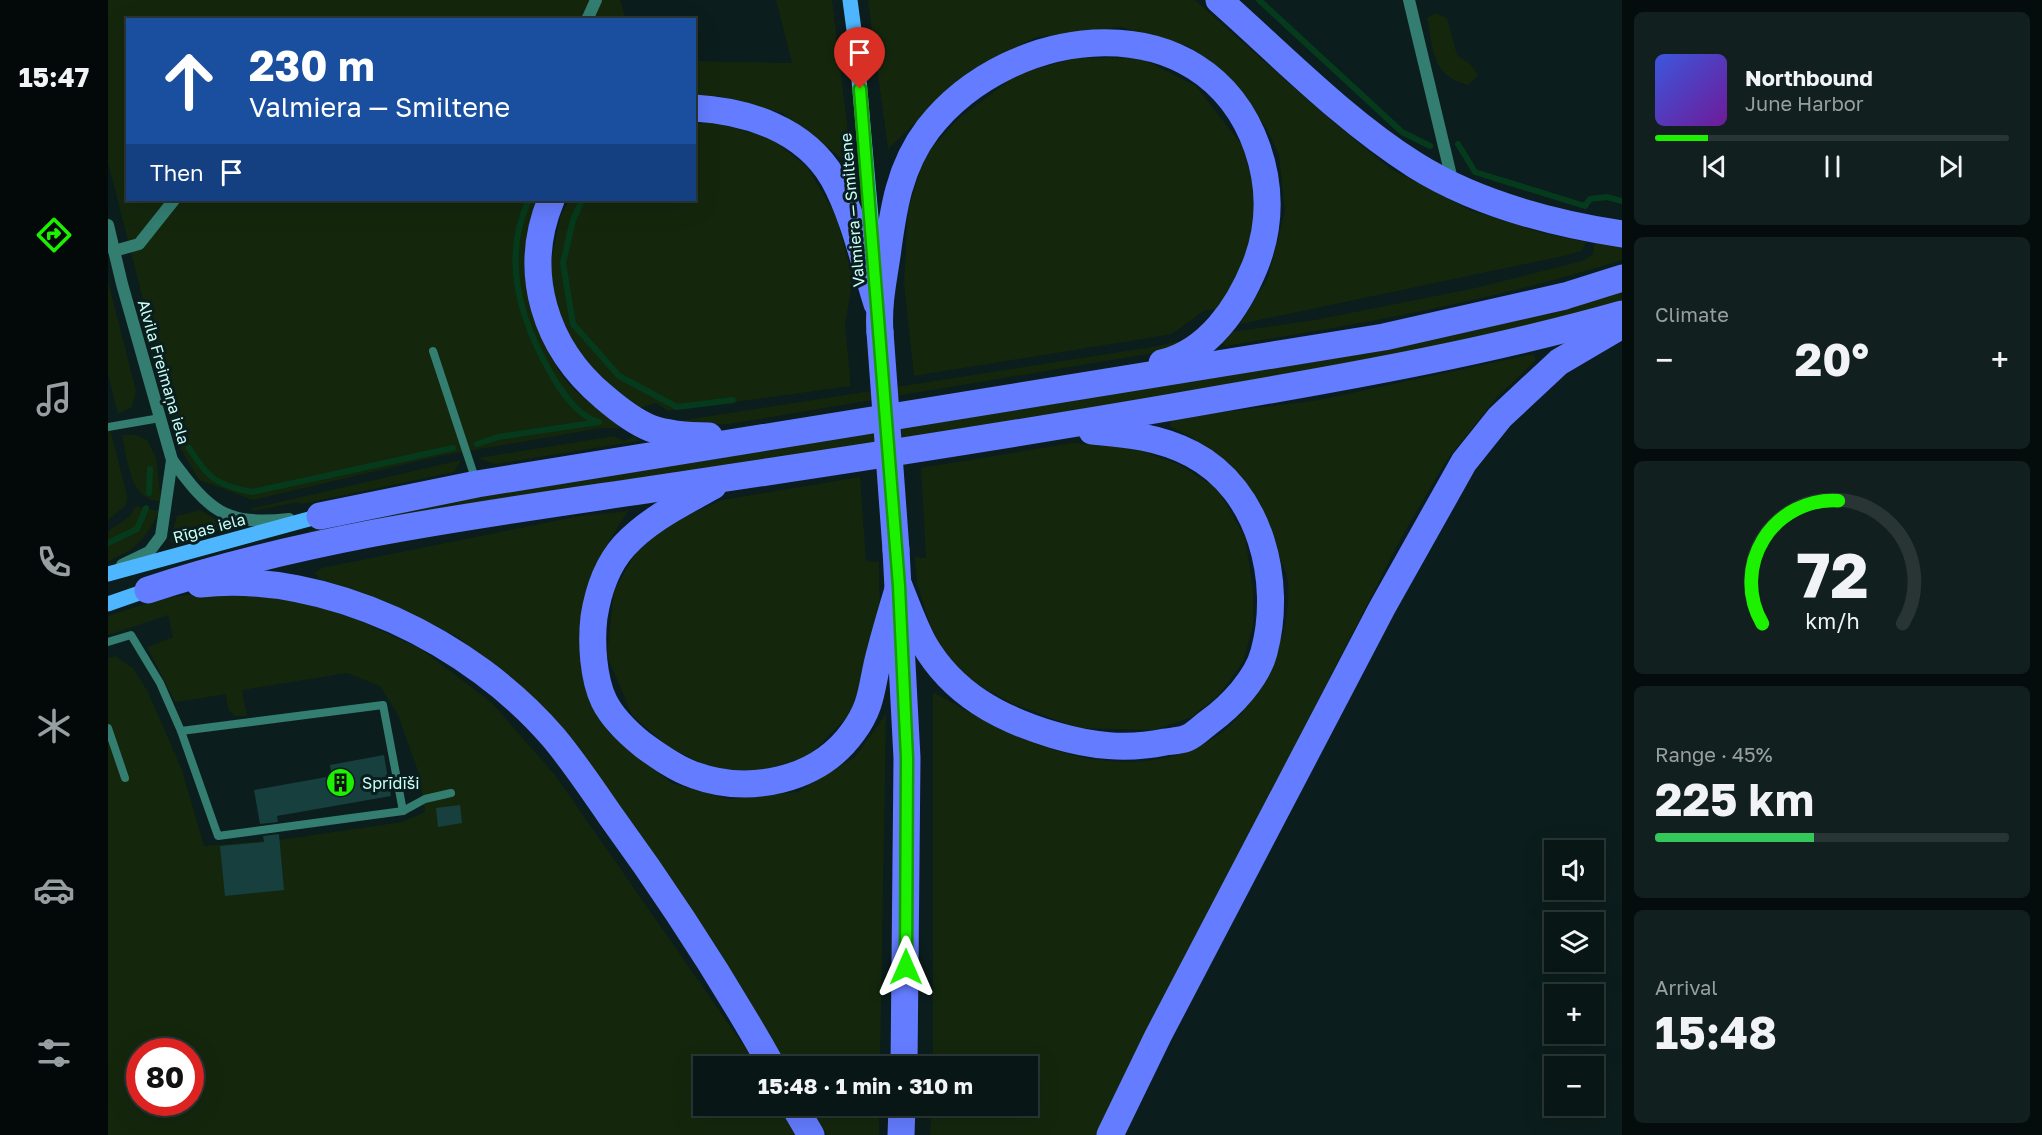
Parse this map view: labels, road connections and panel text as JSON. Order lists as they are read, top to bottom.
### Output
{
  "streets": {
    "main road": ["Valmiera — Smiltene", "Rīgas iela"],
    "street": ["Alvila Freimaņa iela"]
  },
  "crossings": [
    ["Alvila Freimaņa iela", "Rīgas iela"]
  ],
  "places": {
    "building": ["Sprīdīši"]
  },
  "page": {
    "tabs": "15:47",
    "turn": ["230 m", "Valmiera — Smiltene"],
    "song": ["Northbound", "June Harbor"],
    "then": "Then",
    "tile": [
      "Climate",
      ["Range · 45%", "225 km"],
      ["Arrival", "15:48"]
    ],
    "heat": ["−", "20°", "+"],
    "map_buttons": ["+", "−"],
    "limit": "80",
    "trip": "15:48 · 1 min · 310 m",
    "gauge": ["72", "km/h"]
  }
}
